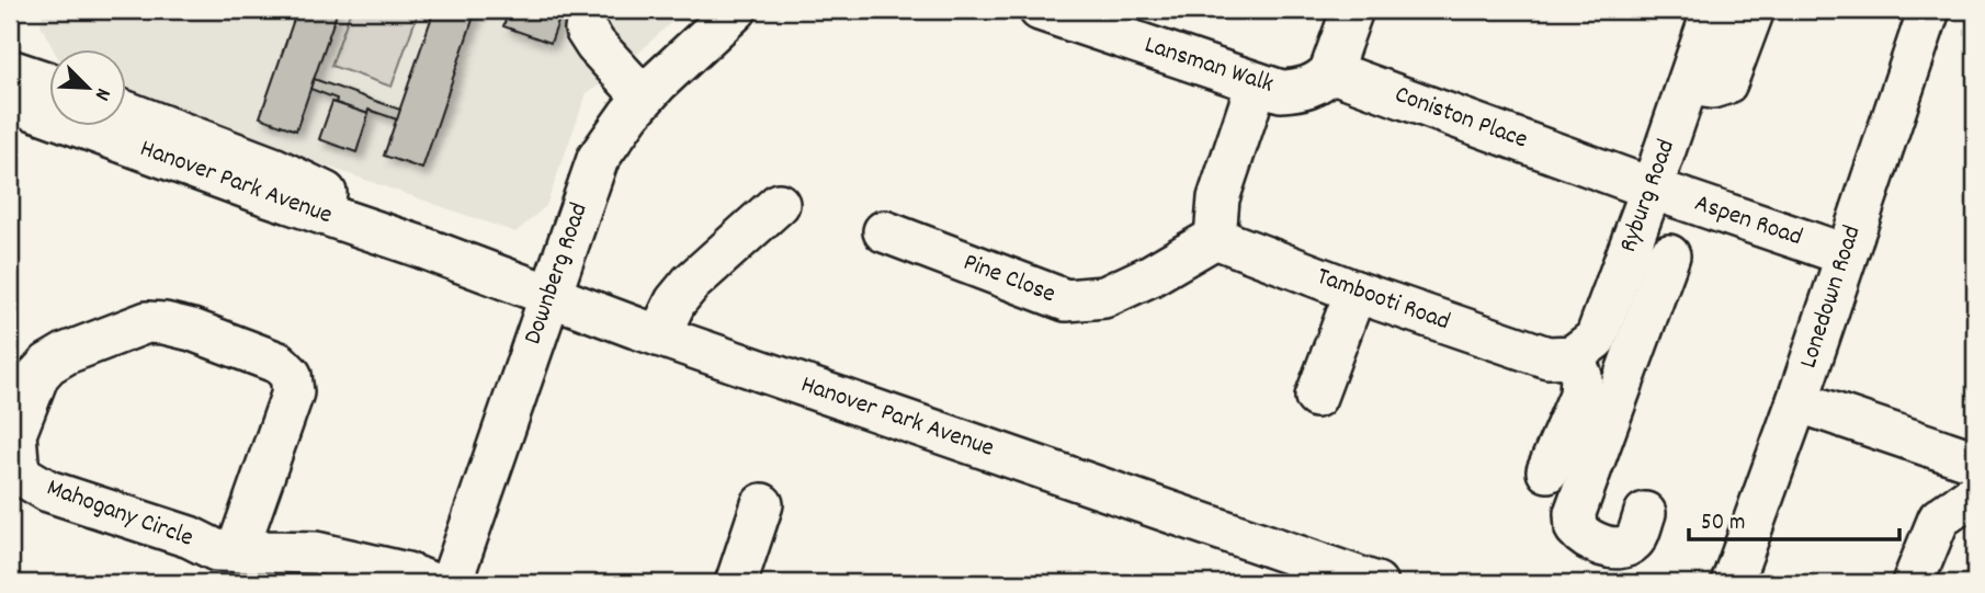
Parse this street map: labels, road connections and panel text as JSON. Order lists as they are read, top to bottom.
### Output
{
  "streets": {
    "street": [
      "Lansman Walk",
      "Coniston Place",
      "Hanover Park Avenue",
      "Ryburg Road",
      "Aspen Road",
      "Downberg Road",
      "Pine Close",
      "Lonedown Road",
      "Tambooti Road",
      "Mahogany Circle"
    ]
  },
  "crossings": [
    ["Lansman Walk", "Coniston Place"],
    ["Coniston Place", "Ryburg Road"],
    ["Coniston Place", "Aspen Road"],
    ["Hanover Park Avenue", "Downberg Road"],
    ["Ryburg Road", "Aspen Road"],
    ["Ryburg Road", "Tambooti Road"],
    ["Aspen Road", "Lonedown Road"],
    ["Pine Close", "Tambooti Road"]
  ],
  "scale_bar": "50 m",
  "north": "bottom right"
}
